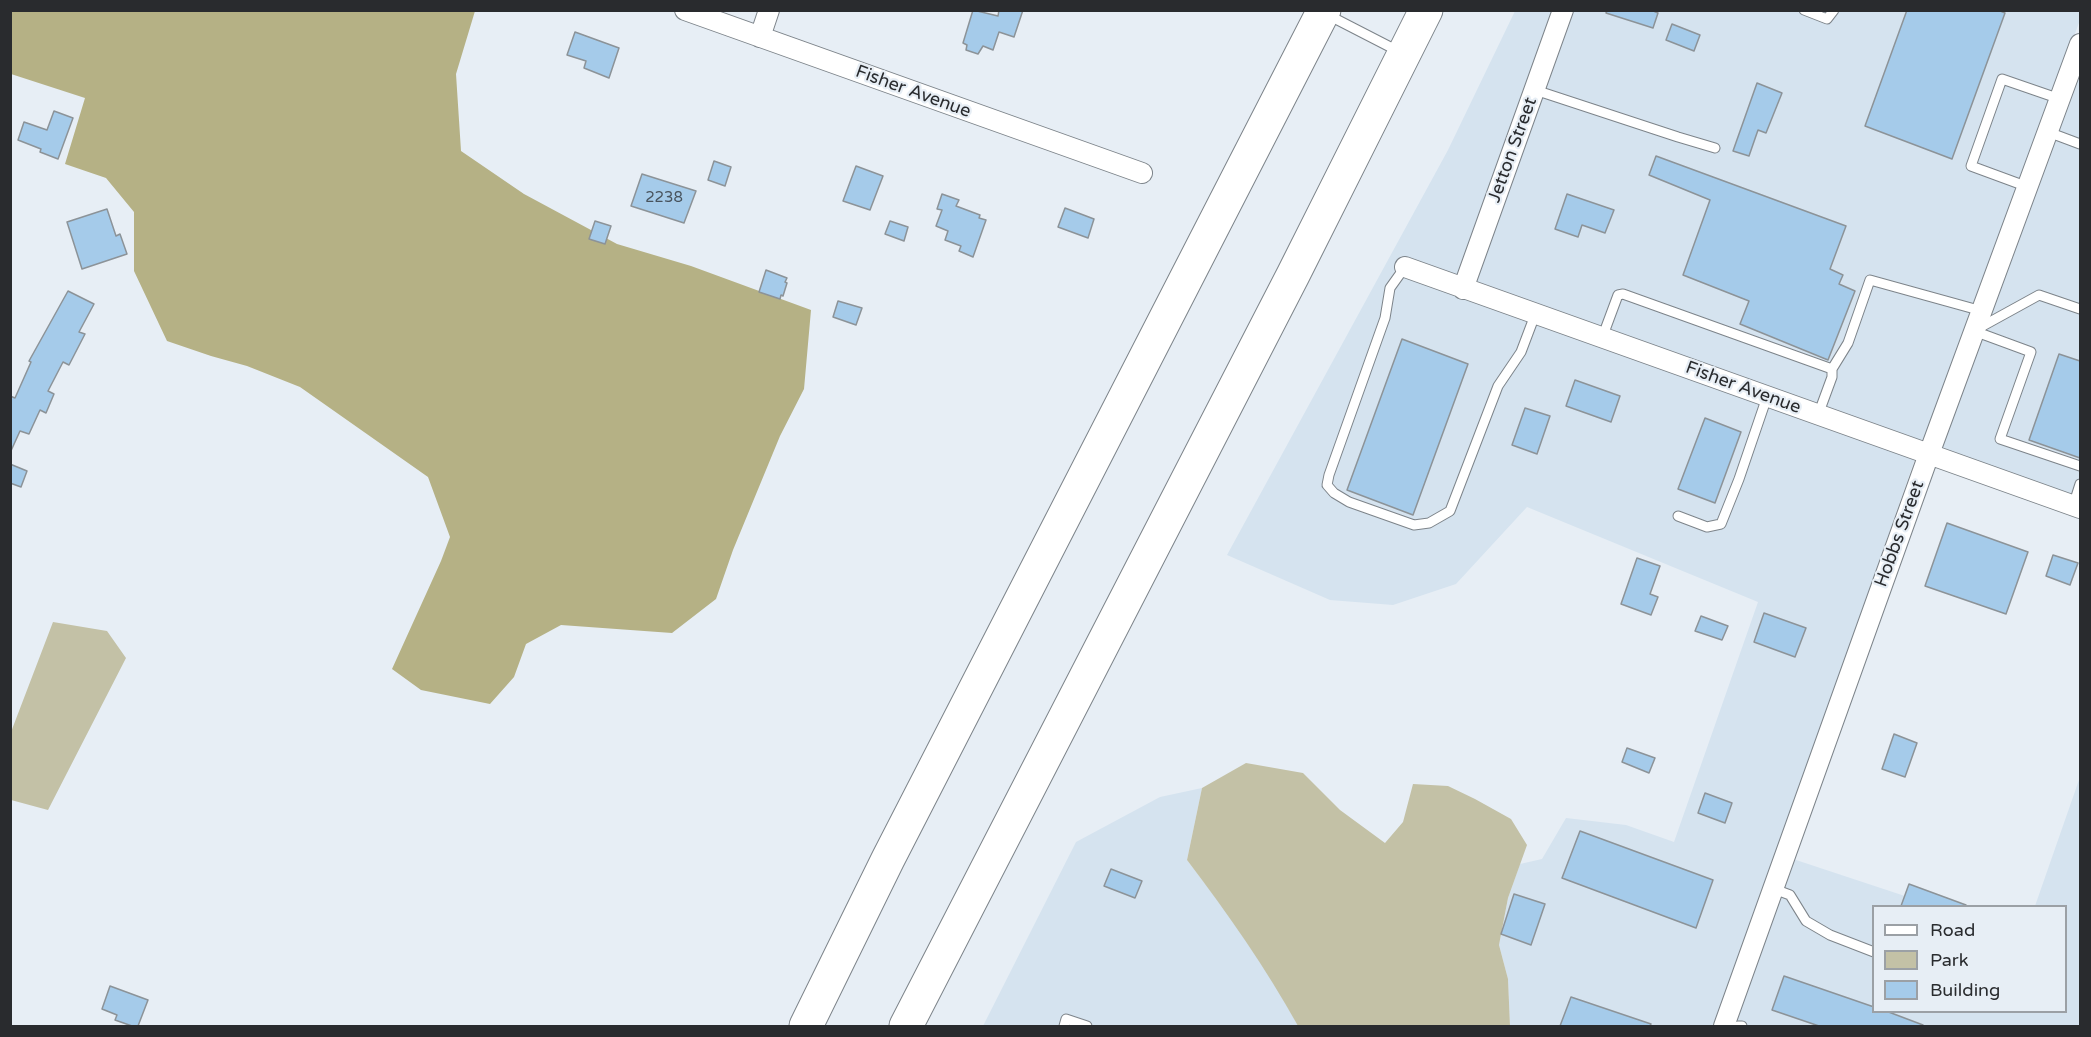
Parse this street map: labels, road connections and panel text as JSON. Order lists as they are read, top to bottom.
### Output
{
  "streets": {
    "street": ["Fisher Avenue", "Jetton Street", "Hobbs Street"]
  },
  "crossings": [
    ["Fisher Avenue", "Jetton Street"],
    ["Fisher Avenue", "Hobbs Street"]
  ],
  "house_numbers": ["2238"],
  "legend": ["Road", "Park", "Building"]
}
